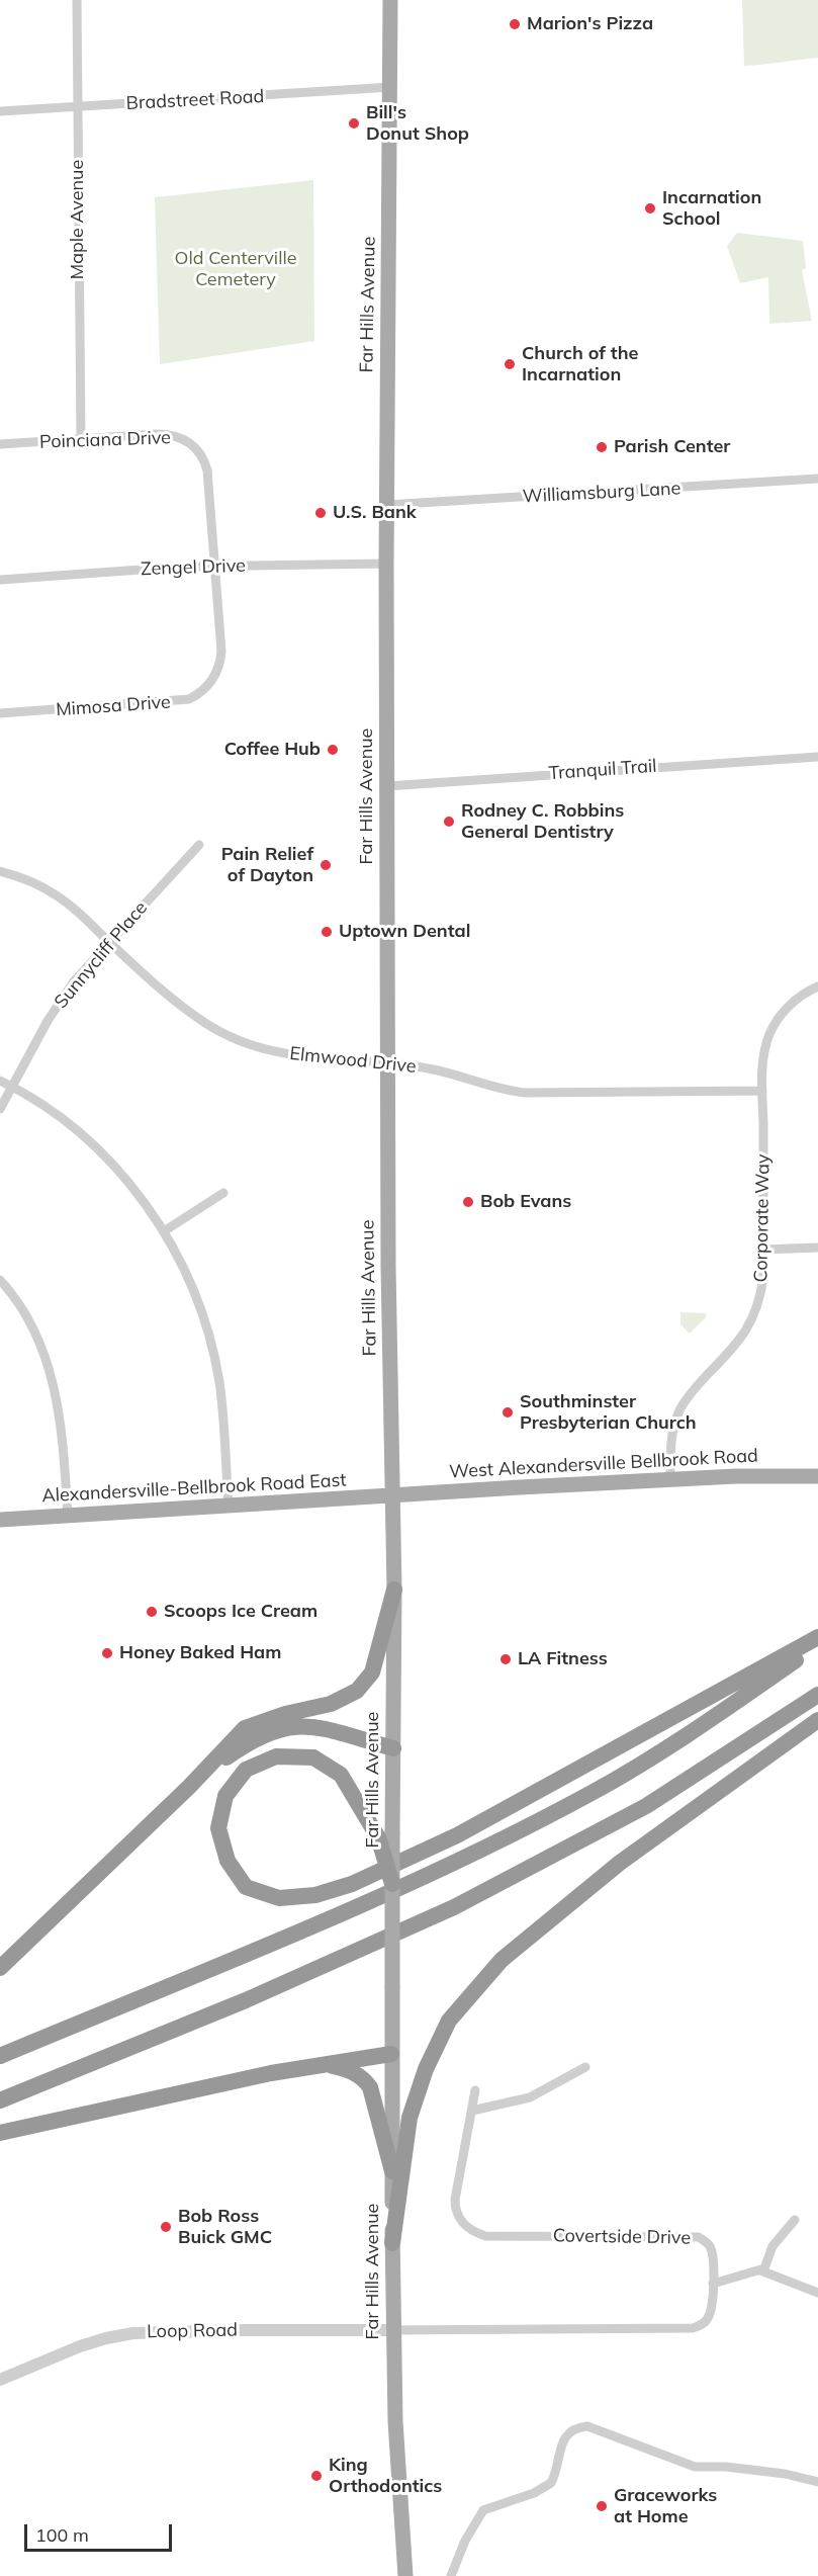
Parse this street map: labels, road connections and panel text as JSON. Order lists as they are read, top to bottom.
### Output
{
  "streets": {
    "main road": ["Far Hills Avenue", "West Alexandersville Bellbrook Road", "Alexandersville-Bellbrook Road East"],
    "street": [
      "Bradstreet Road",
      "Maple Avenue",
      "Poinciana Drive",
      "Williamsburg Lane",
      "Zengel Drive",
      "Mimosa Drive",
      "Tranquil Trail",
      "Sunnycliff Place",
      "Elmwood Drive",
      "Corporate Way",
      "Covertside Drive",
      "Loop Road"
    ]
  },
  "crossings": [
    ["Bradstreet Road", "Maple Avenue"],
    ["Bradstreet Road", "Far Hills Avenue"],
    ["Maple Avenue", "Poinciana Drive"],
    ["Far Hills Avenue", "Williamsburg Lane"],
    ["Far Hills Avenue", "Zengel Drive"],
    ["Far Hills Avenue", "Tranquil Trail"],
    ["Far Hills Avenue", "Elmwood Drive"],
    ["Far Hills Avenue", "West Alexandersville Bellbrook Road"],
    ["Far Hills Avenue", "Alexandersville-Bellbrook Road East"],
    ["Far Hills Avenue", "Covertside Drive"],
    ["Far Hills Avenue", "Loop Road"],
    ["Poinciana Drive", "Zengel Drive"],
    ["Poinciana Drive", "Mimosa Drive"],
    ["Zengel Drive", "Mimosa Drive"],
    ["Sunnycliff Place", "Elmwood Drive"],
    ["Elmwood Drive", "Corporate Way"],
    ["Corporate Way", "West Alexandersville Bellbrook Road"],
    ["West Alexandersville Bellbrook Road", "Alexandersville-Bellbrook Road East"],
    ["Covertside Drive", "Loop Road"]
  ],
  "parks": ["Old Centerville Cemetery"],
  "places": [
    "Marion's Pizza",
    "Bill's Donut Shop",
    "Incarnation School",
    "Church of the Incarnation",
    "Parish Center",
    "U.S. Bank",
    "Coffee Hub",
    "Rodney C. Robbins General Dentistry",
    "Pain Relief of Dayton",
    "Uptown Dental",
    "Bob Evans",
    "Southminster Presbyterian Church",
    "Scoops Ice Cream",
    "Honey Baked Ham",
    "LA Fitness",
    "Bob Ross Buick GMC",
    "King Orthodontics",
    "Graceworks at Home"
  ],
  "scale_bar": "100 m"
}
